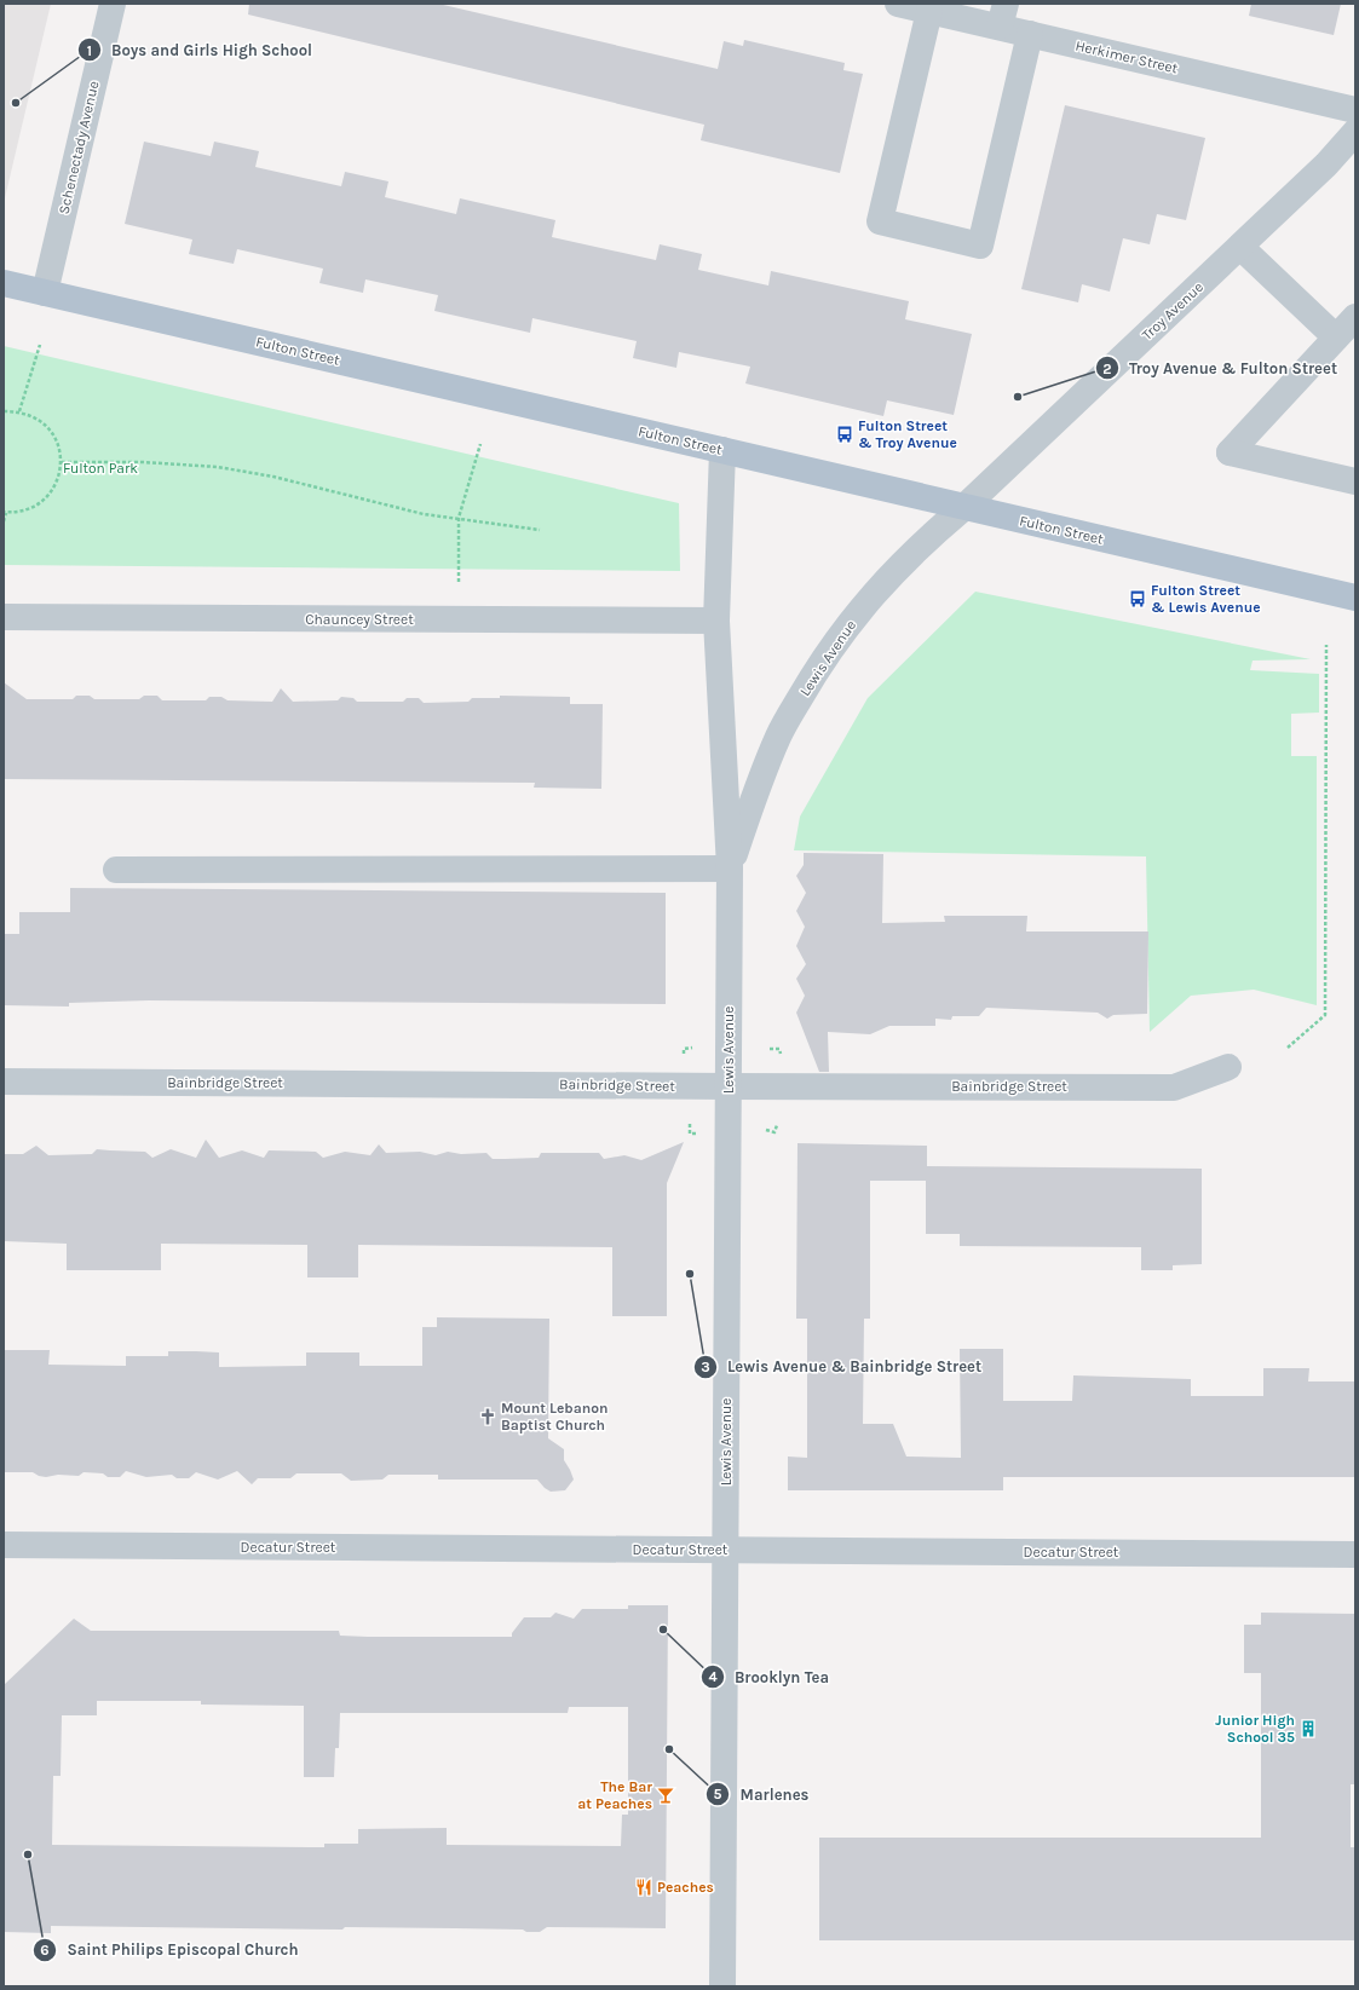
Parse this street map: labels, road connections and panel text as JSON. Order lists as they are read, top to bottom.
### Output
{
  "streets": {
    "main road": ["Fulton Street"],
    "street": [
      "Herkimer Street",
      "Schenectady Avenue",
      "Troy Avenue",
      "Chauncey Street",
      "Lewis Avenue",
      "Bainbridge Street",
      "Decatur Street"
    ]
  },
  "crossings": [
    ["Schenectady Avenue", "Fulton Street"],
    ["Troy Avenue", "Fulton Street"],
    ["Troy Avenue", "Lewis Avenue"],
    ["Fulton Street", "Lewis Avenue"],
    ["Chauncey Street", "Lewis Avenue"],
    ["Lewis Avenue", "Bainbridge Street"],
    ["Lewis Avenue", "Decatur Street"]
  ],
  "parks": ["Fulton Park"],
  "places": {
    "other": [
      "Boys and Girls High School",
      "Troy Avenue & Fulton Street",
      "Lewis Avenue & Bainbridge Street",
      "Brooklyn Tea",
      "Marlenes",
      "Saint Philips Episcopal Church"
    ],
    "bus stop": ["Fulton Street & Troy Avenue", "Fulton Street & Lewis Avenue"],
    "church": ["Mount Lebanon Baptist Church"],
    "building": ["Junior High School 35"],
    "bar": ["The Bar at Peaches"],
    "restaurant": ["Peaches"]
  }
}
